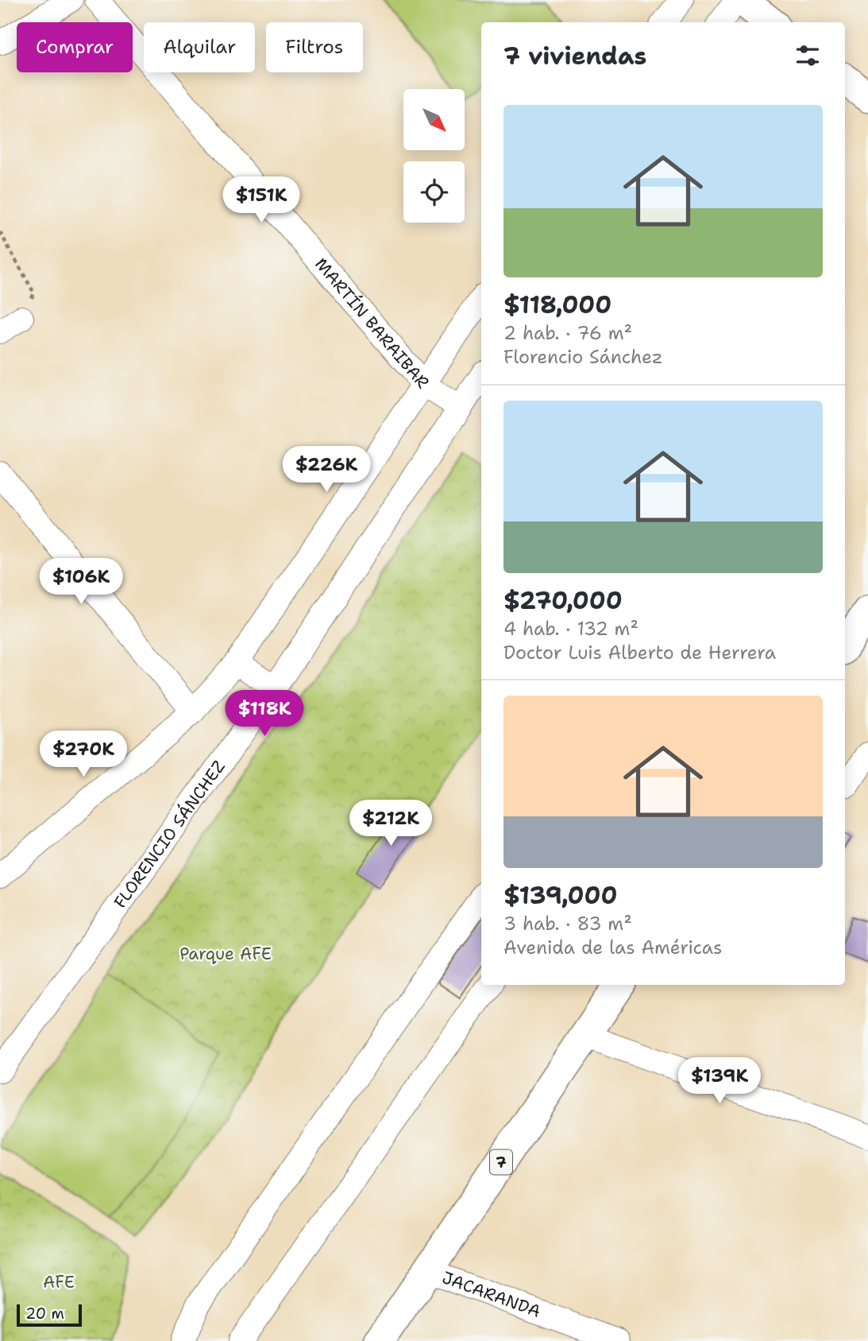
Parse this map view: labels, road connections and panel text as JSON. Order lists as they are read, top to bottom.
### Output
{
  "streets": {
    "main road": ["7"],
    "street": ["MARTÍN BARAIBAR", "FLORENCIO SÁNCHEZ", "JACARANDA"]
  },
  "crossings": [
    ["MARTÍN BARAIBAR", "FLORENCIO SÁNCHEZ"],
    ["7", "JACARANDA"]
  ],
  "parks": ["Parque AFE", "AFE"],
  "scale_bar": "20 m",
  "north": "bottom right",
  "page": {
    "chip": ["Comprar", "Alquilar", "Filtros"],
    "heading": "7 viviendas",
    "list": [
      {
        "name": "$118,000",
        "note": "2 hab. · 76 m² · Florencio Sánchez"
      },
      {
        "name": "$270,000",
        "note": "4 hab. · 132 m² · Doctor Luis Alberto de Herrera"
      },
      {
        "name": "$139,000",
        "note": "3 hab. · 83 m² · Avenida de las Américas"
      }
    ],
    "price": [
      "$151K",
      "$226K",
      "$106K",
      "$118K",
      "$270K",
      "$212K",
      "$139K"
    ],
    "scale": "20 m"
  }
}
